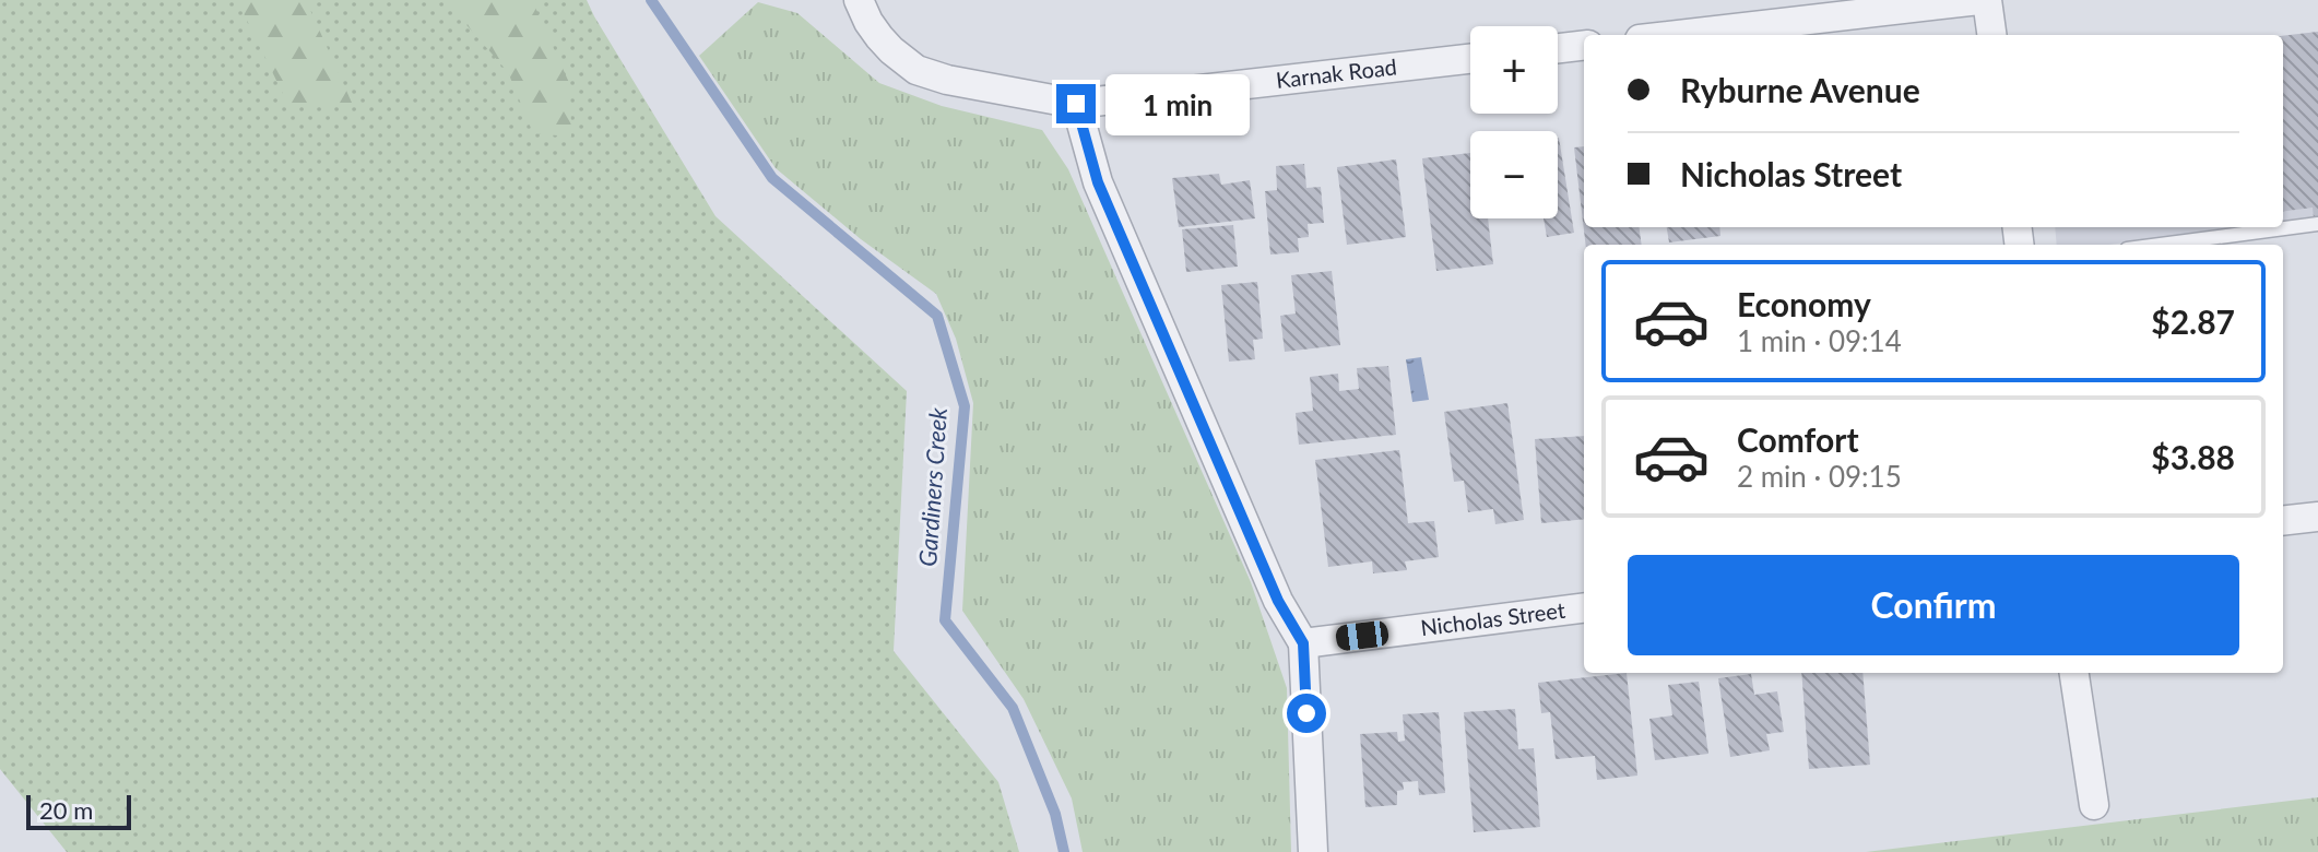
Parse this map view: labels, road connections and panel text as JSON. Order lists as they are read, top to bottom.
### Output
{
  "streets": {
    "street": ["Karnak Road", "Nicholas Street"]
  },
  "water": ["Gardiners Creek"],
  "scale_bar": "20 m",
  "page": {
    "map_buttons": ["+", "−"],
    "banner": ["Ryburne Avenue", "Nicholas Street"],
    "bubble": "1 min",
    "list": [
      {
        "name": "Economy",
        "note": "1 min · 09:14",
        "value": "$2.87"
      },
      {
        "name": "Comfort",
        "note": "2 min · 09:15",
        "value": "$3.88"
      }
    ],
    "buttons": "Confirm",
    "scale": "20 m"
  }
}
